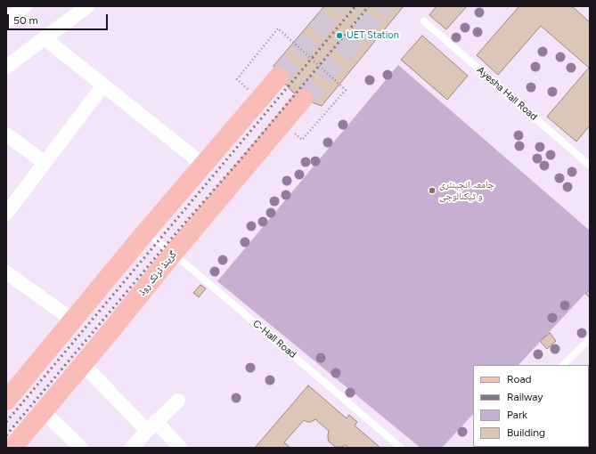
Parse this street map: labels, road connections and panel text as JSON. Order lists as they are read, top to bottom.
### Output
{
  "streets": {
    "main road": ["گرینڈ ٹرنک روڈ"],
    "lane": ["Ayesha Hall Road", "C-Hall Road"]
  },
  "crossings": [
    ["گرینڈ ٹرنک روڈ", "C-Hall Road"]
  ],
  "places": ["UET Station", "جامعہ انجینئری و ٹیکنالوجی"],
  "legend": [
    "Road",
    "Railway",
    "Park",
    "Building"
  ],
  "scale_bar": "50 m"
}
